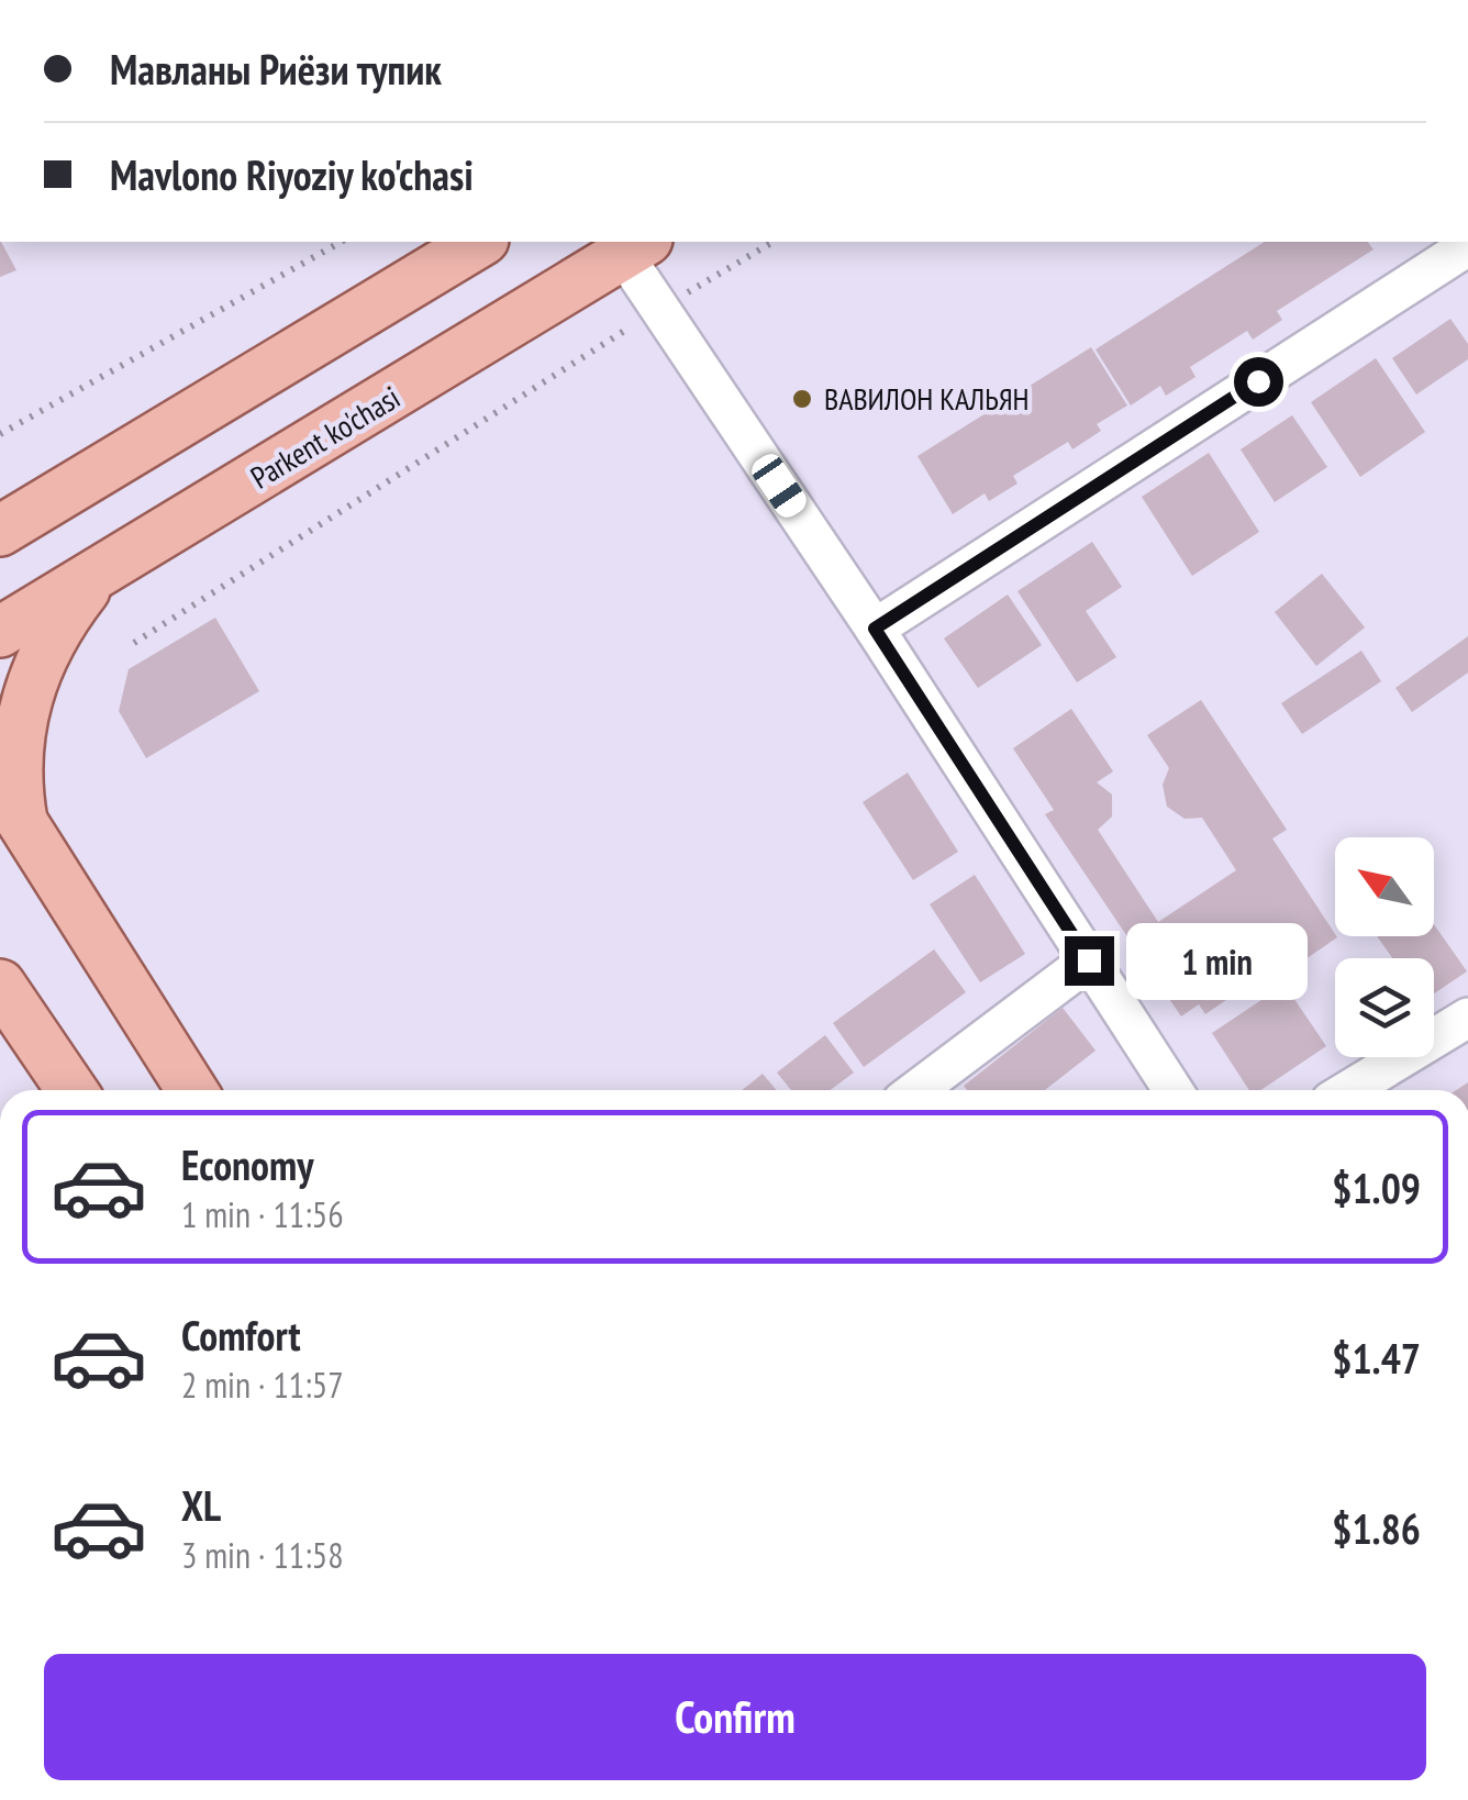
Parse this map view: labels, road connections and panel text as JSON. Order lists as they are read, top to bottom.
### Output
{
  "streets": {
    "main road": ["Parkent ko'chasi"]
  },
  "places": ["ВАВИЛОН КАЛЬЯН"],
  "north": "top left",
  "page": {
    "banner": ["Мавланы Риёзи тупик", "Mavlono Riyoziy ko'chasi"],
    "bubble": "1 min",
    "list": [
      {
        "name": "Economy",
        "note": "1 min · 11:56",
        "value": "$1.09"
      },
      {
        "name": "Comfort",
        "note": "2 min · 11:57",
        "value": "$1.47"
      },
      {
        "name": "XL",
        "note": "3 min · 11:58",
        "value": "$1.86"
      }
    ],
    "buttons": "Confirm"
  }
}
